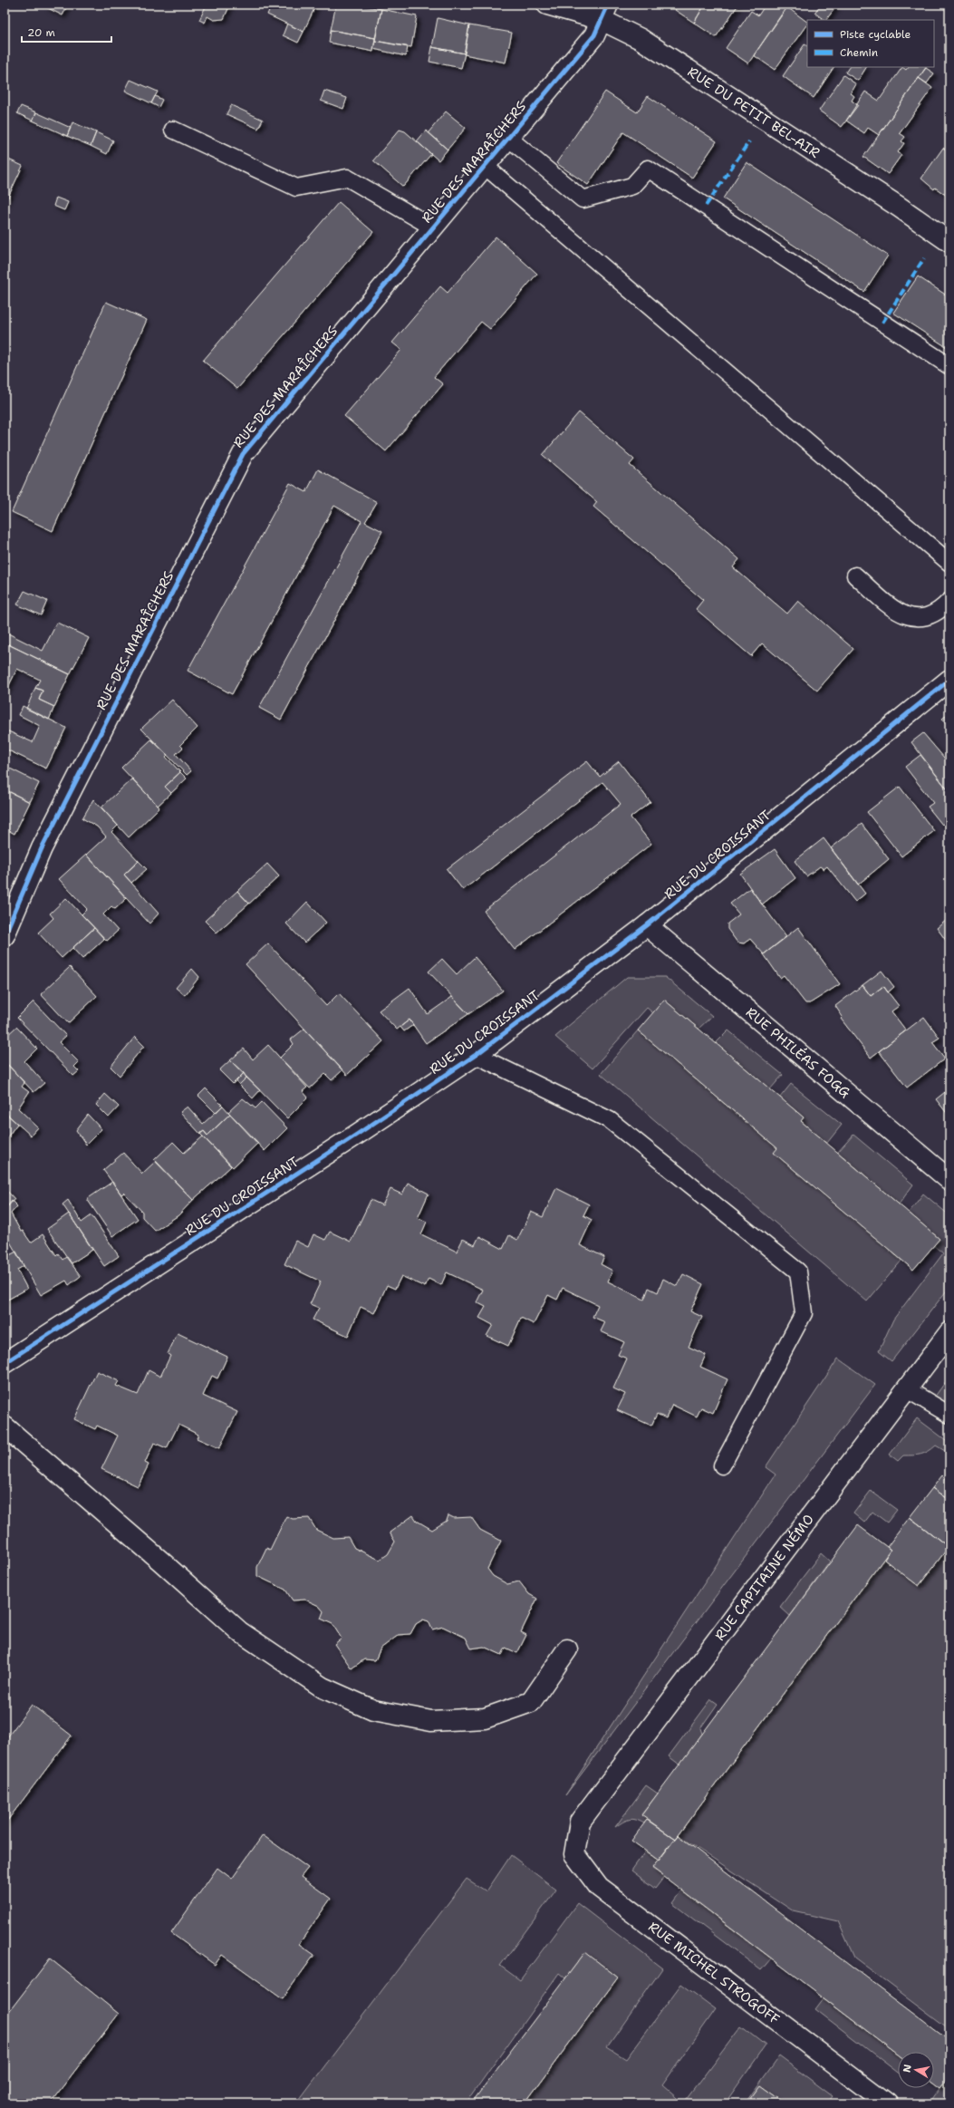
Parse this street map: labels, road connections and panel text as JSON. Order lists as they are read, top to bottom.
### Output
{
  "streets": {
    "street": [
      "RUE DU PETIT BEL-AIR",
      "RUE DES MARAÎCHERS",
      "RUE DU CROISSANT",
      "RUE PHILÉAS FOGG",
      "RUE CAPITAINE NÉMO",
      "RUE MICHEL STROGOFF"
    ]
  },
  "crossings": [
    ["RUE DU PETIT BEL-AIR", "RUE DES MARAÎCHERS"],
    ["RUE DU CROISSANT", "RUE PHILÉAS FOGG"],
    ["RUE CAPITAINE NÉMO", "RUE MICHEL STROGOFF"]
  ],
  "legend": ["Piste cyclable", "Chemin"],
  "scale_bar": "20 m",
  "north": "left"
}
